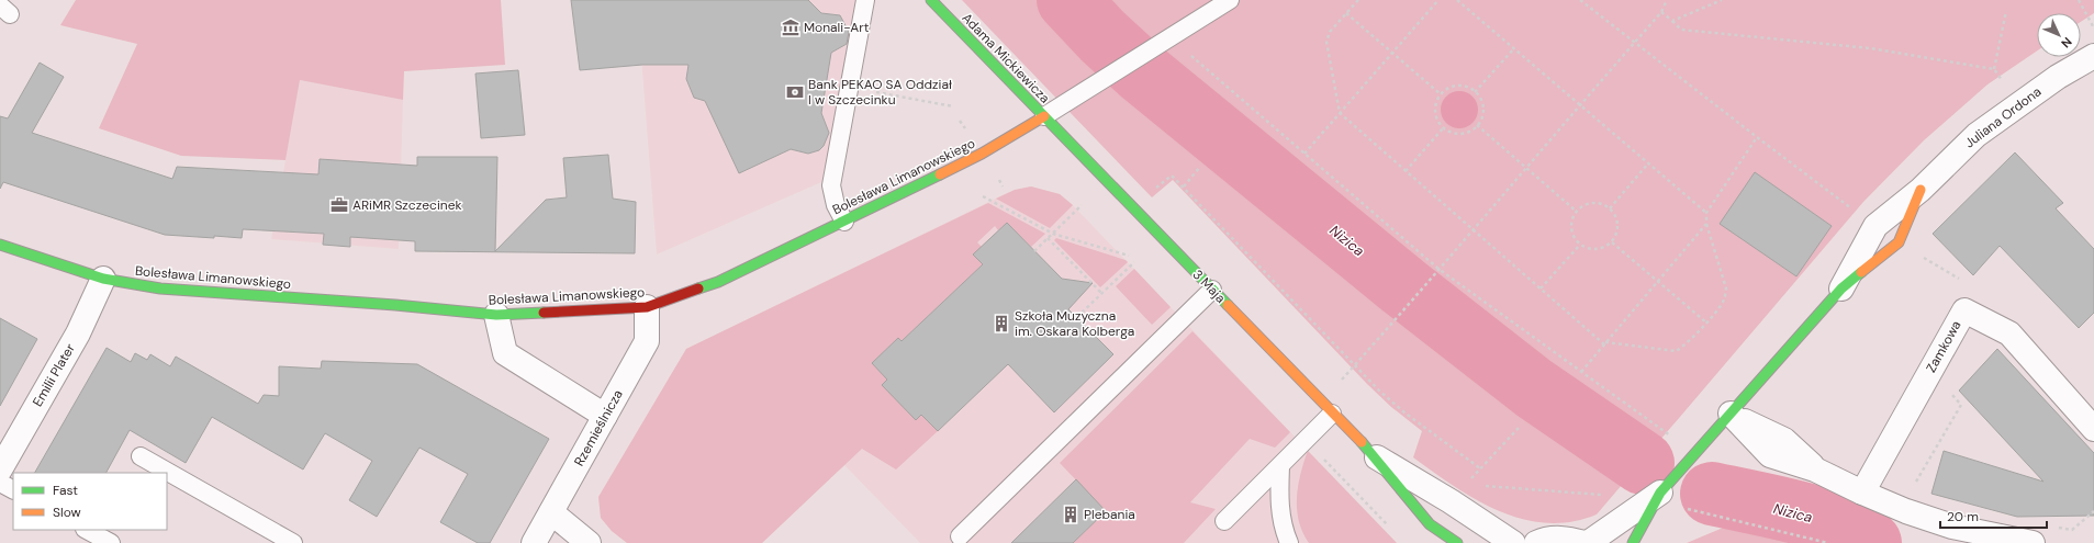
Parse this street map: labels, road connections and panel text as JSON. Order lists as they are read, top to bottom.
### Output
{
  "streets": {
    "street": [
      "Adama Mickiewicza",
      "Juliana Ordona",
      "Bolesława Limanowskiego",
      "3 Maja",
      "Zamkowa",
      "Emilii Plater",
      "Rzemieślnicza"
    ]
  },
  "crossings": [
    ["Adama Mickiewicza", "Bolesława Limanowskiego"],
    ["Adama Mickiewicza", "3 Maja"],
    ["Bolesława Limanowskiego", "3 Maja"],
    ["Bolesława Limanowskiego", "Emilii Plater"],
    ["Bolesława Limanowskiego", "Rzemieślnicza"]
  ],
  "water": ["Nizica"],
  "places": {
    "museum": ["Monali-Art"],
    "bank": ["Bank PEKAO SA Oddział I w Szczecinku"],
    "office": ["ARiMR Szczecinek"],
    "building": ["Szkoła Muzyczna im. Oskara Kolberga", "Plebania"]
  },
  "legend": ["Fast", "Slow"],
  "scale_bar": "20 m",
  "north": "bottom right"
}
